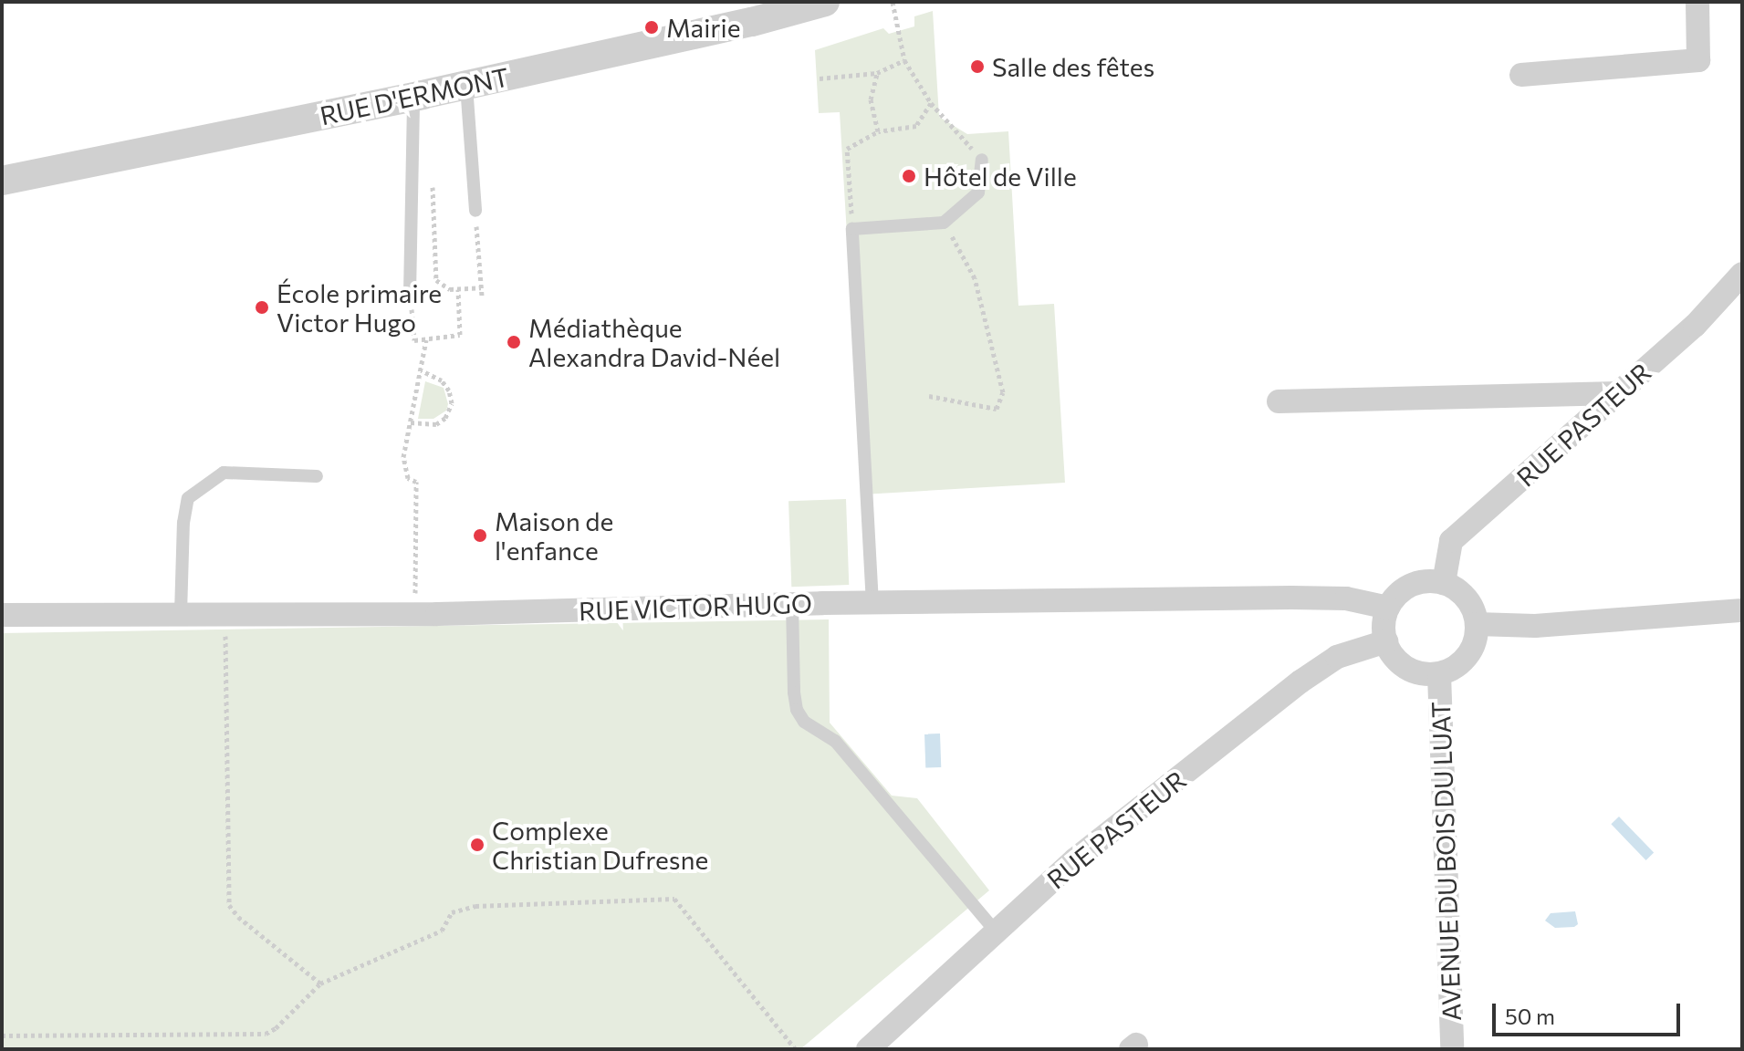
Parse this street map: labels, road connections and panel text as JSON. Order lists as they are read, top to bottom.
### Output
{
  "streets": {
    "street": [
      "RUE D'ERMONT",
      "RUE PASTEUR",
      "RUE VICTOR HUGO",
      "AVENUE DU BOIS DU LUAT"
    ]
  },
  "crossings": [
    ["RUE PASTEUR", "RUE VICTOR HUGO"],
    ["RUE PASTEUR", "AVENUE DU BOIS DU LUAT"],
    ["RUE VICTOR HUGO", "AVENUE DU BOIS DU LUAT"]
  ],
  "places": [
    "Mairie",
    "Salle des fêtes",
    "Hôtel de Ville",
    "École primaire Victor Hugo",
    "Médiathèque Alexandra David-Néel",
    "Maison de l'enfance",
    "Complexe Christian Dufresne"
  ],
  "scale_bar": "50 m"
}
